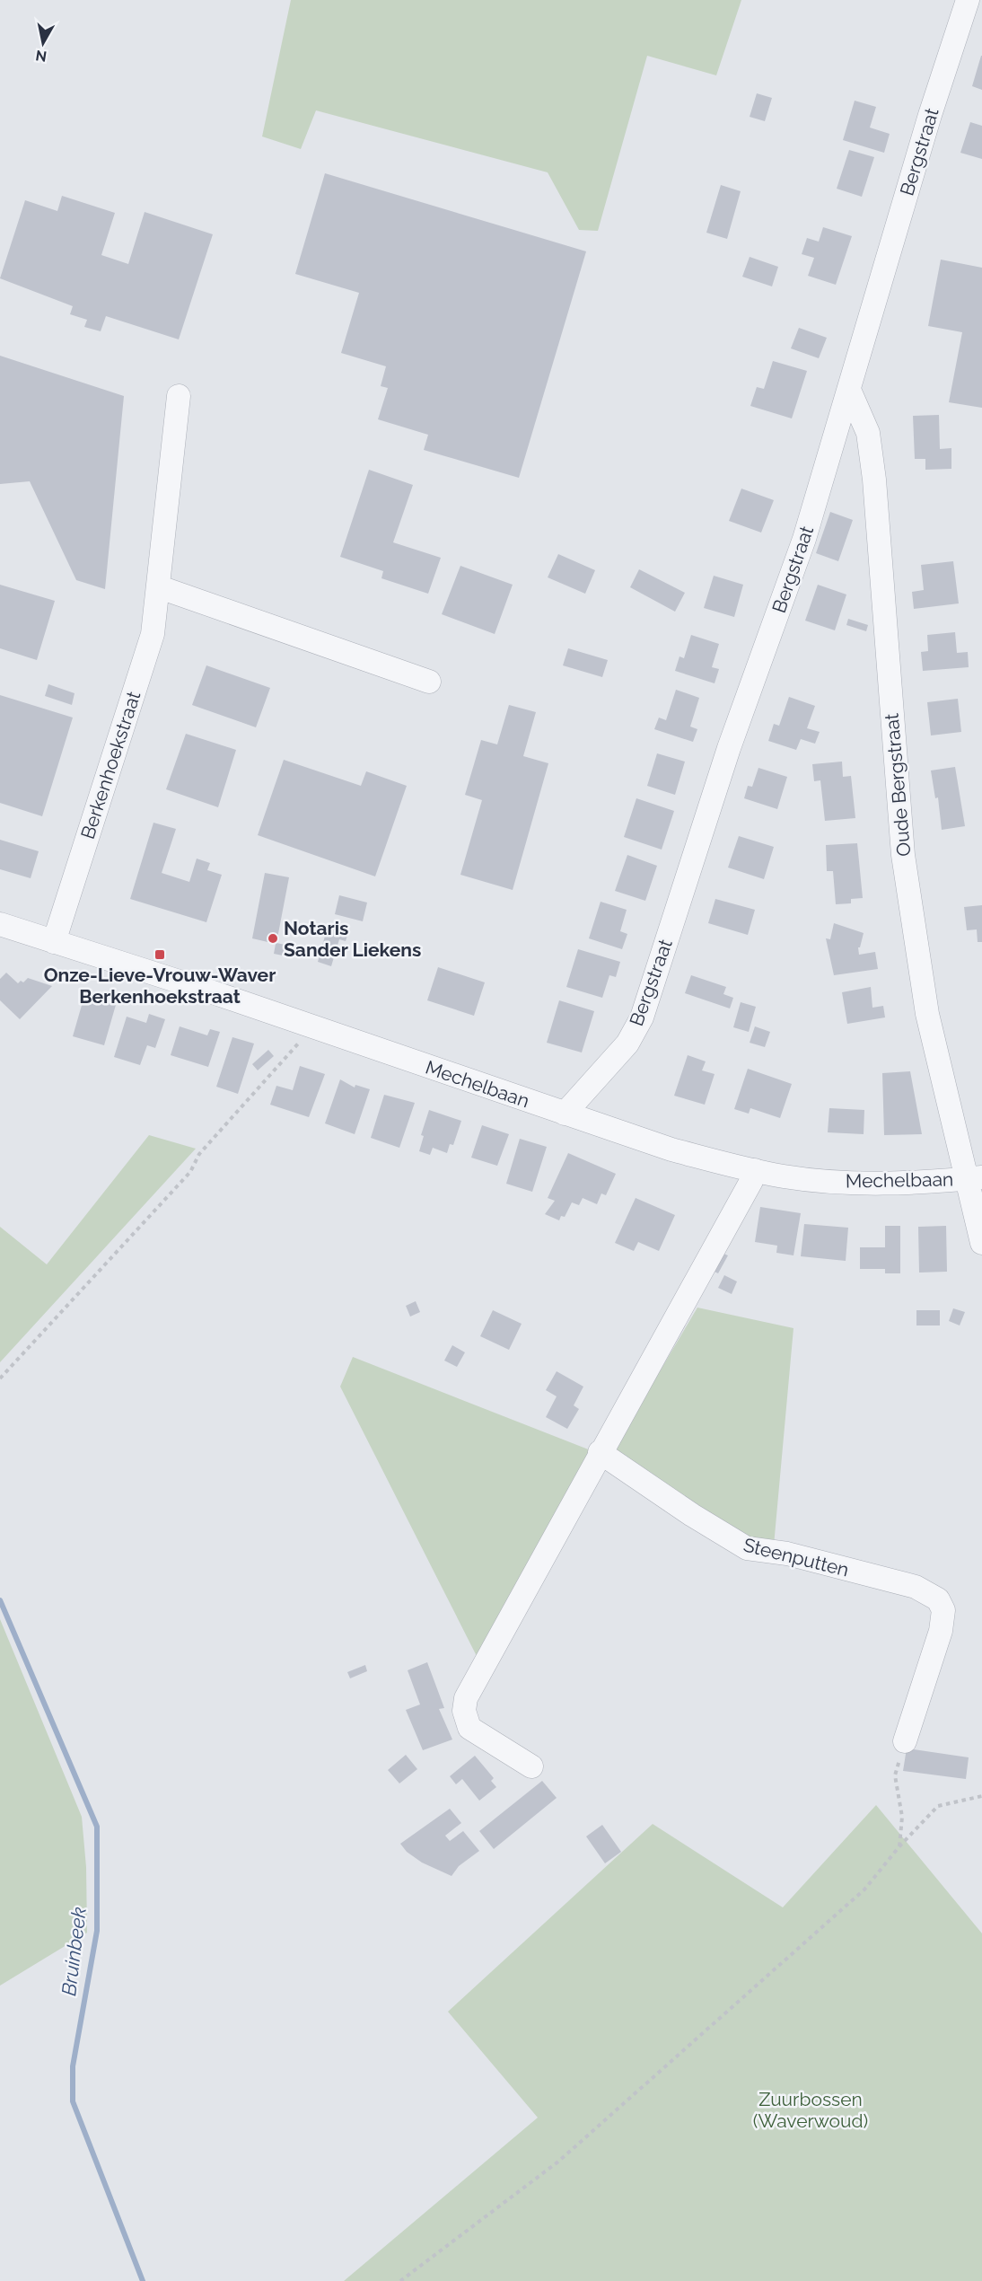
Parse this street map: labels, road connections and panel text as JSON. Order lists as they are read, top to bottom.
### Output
{
  "streets": {
    "street": [
      "Bergstraat",
      "Berkenhoekstraat",
      "Oude Bergstraat",
      "Mechelbaan",
      "Steenputten"
    ]
  },
  "crossings": [
    ["Bergstraat", "Oude Bergstraat"],
    ["Bergstraat", "Mechelbaan"],
    ["Berkenhoekstraat", "Mechelbaan"],
    ["Oude Bergstraat", "Mechelbaan"]
  ],
  "water": ["Bruinbeek"],
  "parks": ["Zuurbossen (Waverwoud)"],
  "places": {
    "other": ["Notaris Sander Liekens"],
    "transit": ["Onze-Lieve-Vrouw-Waver Berkenhoekstraat"]
  },
  "north": "bottom"
}
